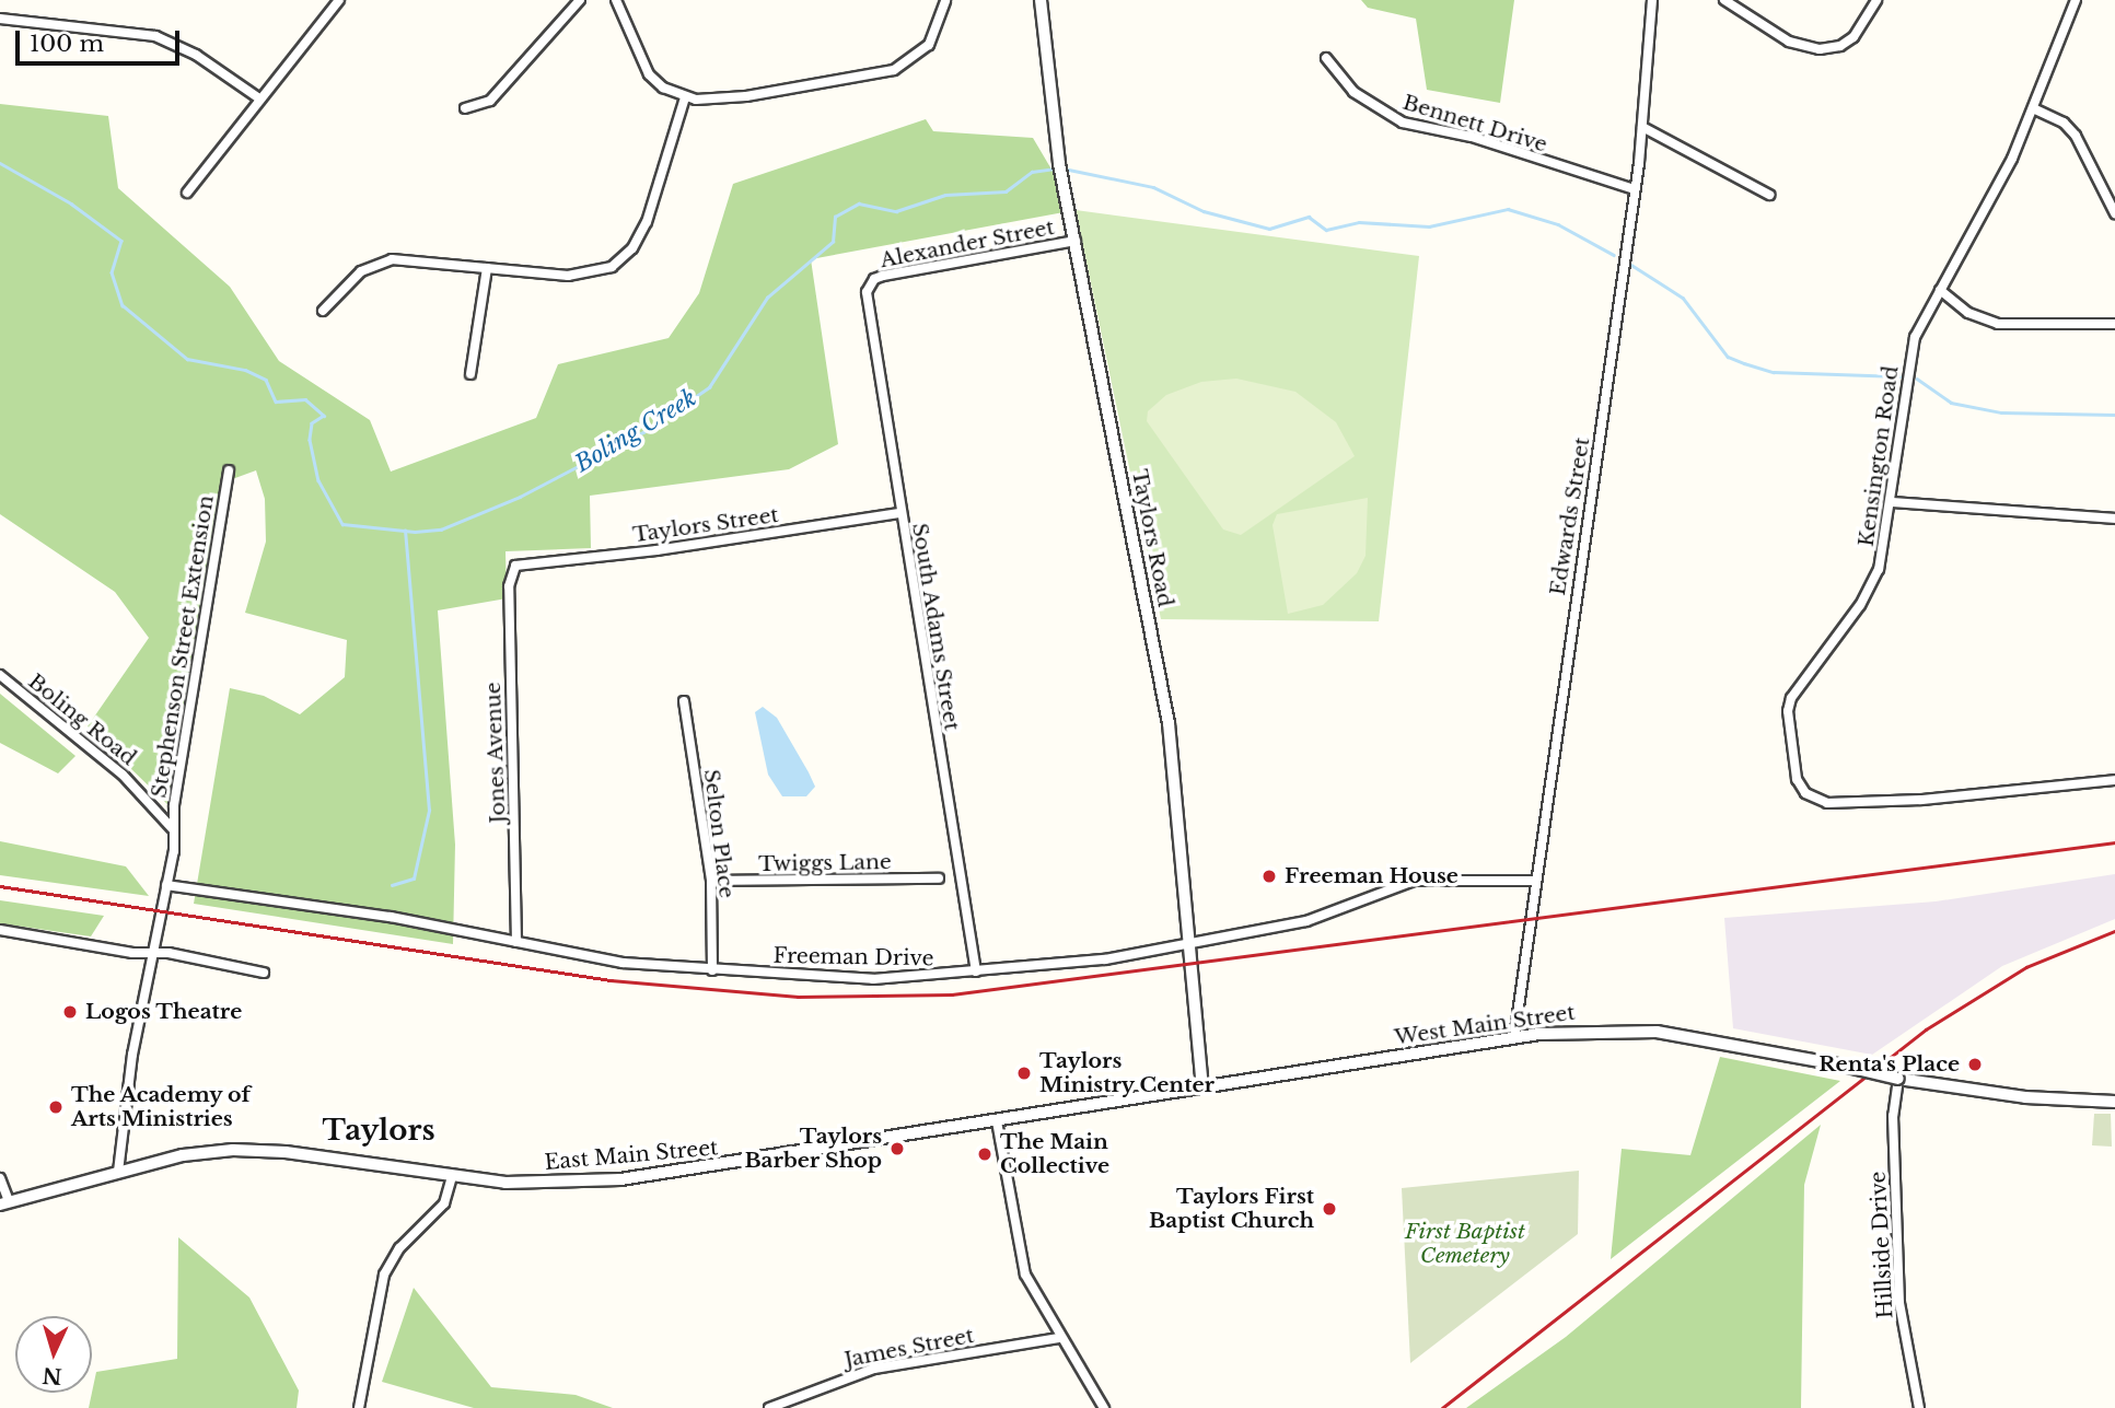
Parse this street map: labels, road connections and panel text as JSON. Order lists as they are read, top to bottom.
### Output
{
  "streets": {
    "street": [
      "Bennett Drive",
      "Alexander Street",
      "Kensington Road",
      "Edwards Street",
      "Taylors Street",
      "Taylors Road",
      "South Adams Street",
      "Stephenson Street Extension",
      "Boling Road",
      "Jones Avenue",
      "Selton Place",
      "Twiggs Lane",
      "Freeman Drive",
      "West Main Street",
      "East Main Street",
      "Hillside Drive",
      "James Street"
    ]
  },
  "crossings": [
    ["Bennett Drive", "Edwards Street"],
    ["Alexander Street", "Taylors Road"],
    ["Alexander Street", "South Adams Street"],
    ["Edwards Street", "Freeman Drive"],
    ["Edwards Street", "West Main Street"],
    ["Taylors Street", "South Adams Street"],
    ["Taylors Street", "Jones Avenue"],
    ["Taylors Road", "Freeman Drive"],
    ["Taylors Road", "West Main Street"],
    ["South Adams Street", "Freeman Drive"],
    ["Stephenson Street Extension", "Boling Road"],
    ["Stephenson Street Extension", "Freeman Drive"],
    ["Stephenson Street Extension", "East Main Street"],
    ["Jones Avenue", "Freeman Drive"],
    ["Selton Place", "Twiggs Lane"],
    ["Selton Place", "Freeman Drive"],
    ["West Main Street", "East Main Street"],
    ["West Main Street", "Hillside Drive"]
  ],
  "districts": ["Taylors"],
  "water": ["Boling Creek"],
  "parks": ["First Baptist Cemetery"],
  "places": [
    "Freeman House",
    "Logos Theatre",
    "Renta's Place",
    "Taylors Ministry Center",
    "The Academy of Arts Ministries",
    "Taylors Barber Shop",
    "The Main Collective",
    "Taylors First Baptist Church"
  ],
  "scale_bar": "100 m",
  "north": "bottom"
}
